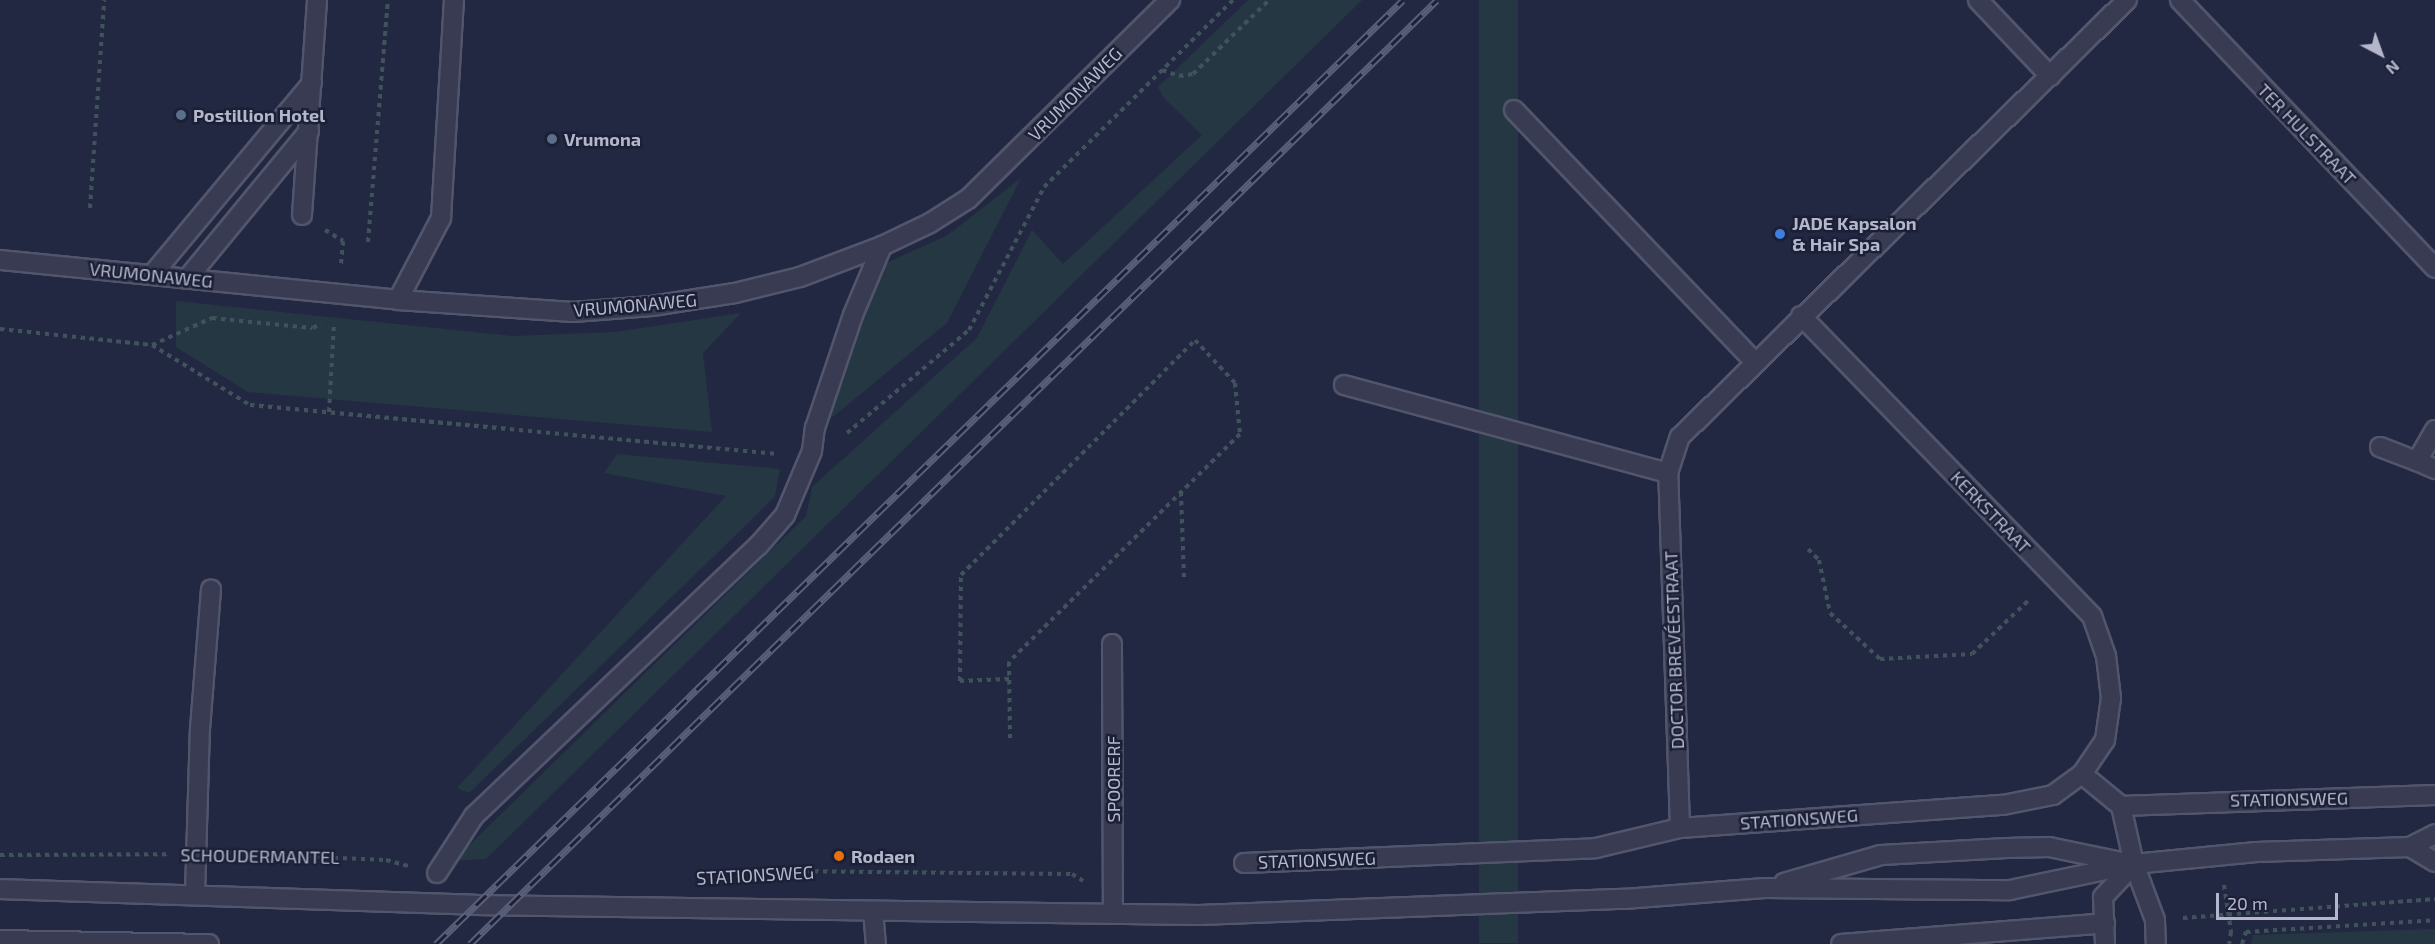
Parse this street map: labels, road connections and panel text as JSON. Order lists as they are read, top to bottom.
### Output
{
  "streets": {
    "street": [
      "VRUMONAWEG",
      "TER HULSTRAAT",
      "KERKSTRAAT",
      "DOCTOR BREVÉESTRAAT",
      "SPOORERF",
      "STATIONSWEG"
    ],
    "path": ["SCHOUDERMANTEL"]
  },
  "crossings": [
    ["KERKSTRAAT", "DOCTOR BREVÉESTRAAT"],
    ["KERKSTRAAT", "STATIONSWEG"],
    ["DOCTOR BREVÉESTRAAT", "STATIONSWEG"],
    ["SPOORERF", "STATIONSWEG"]
  ],
  "places": [
    "Postillion Hotel",
    "Vrumona",
    "JADE Kapsalon & Hair Spa",
    "Rodaen"
  ],
  "scale_bar": "20 m",
  "north": "bottom right"
}
